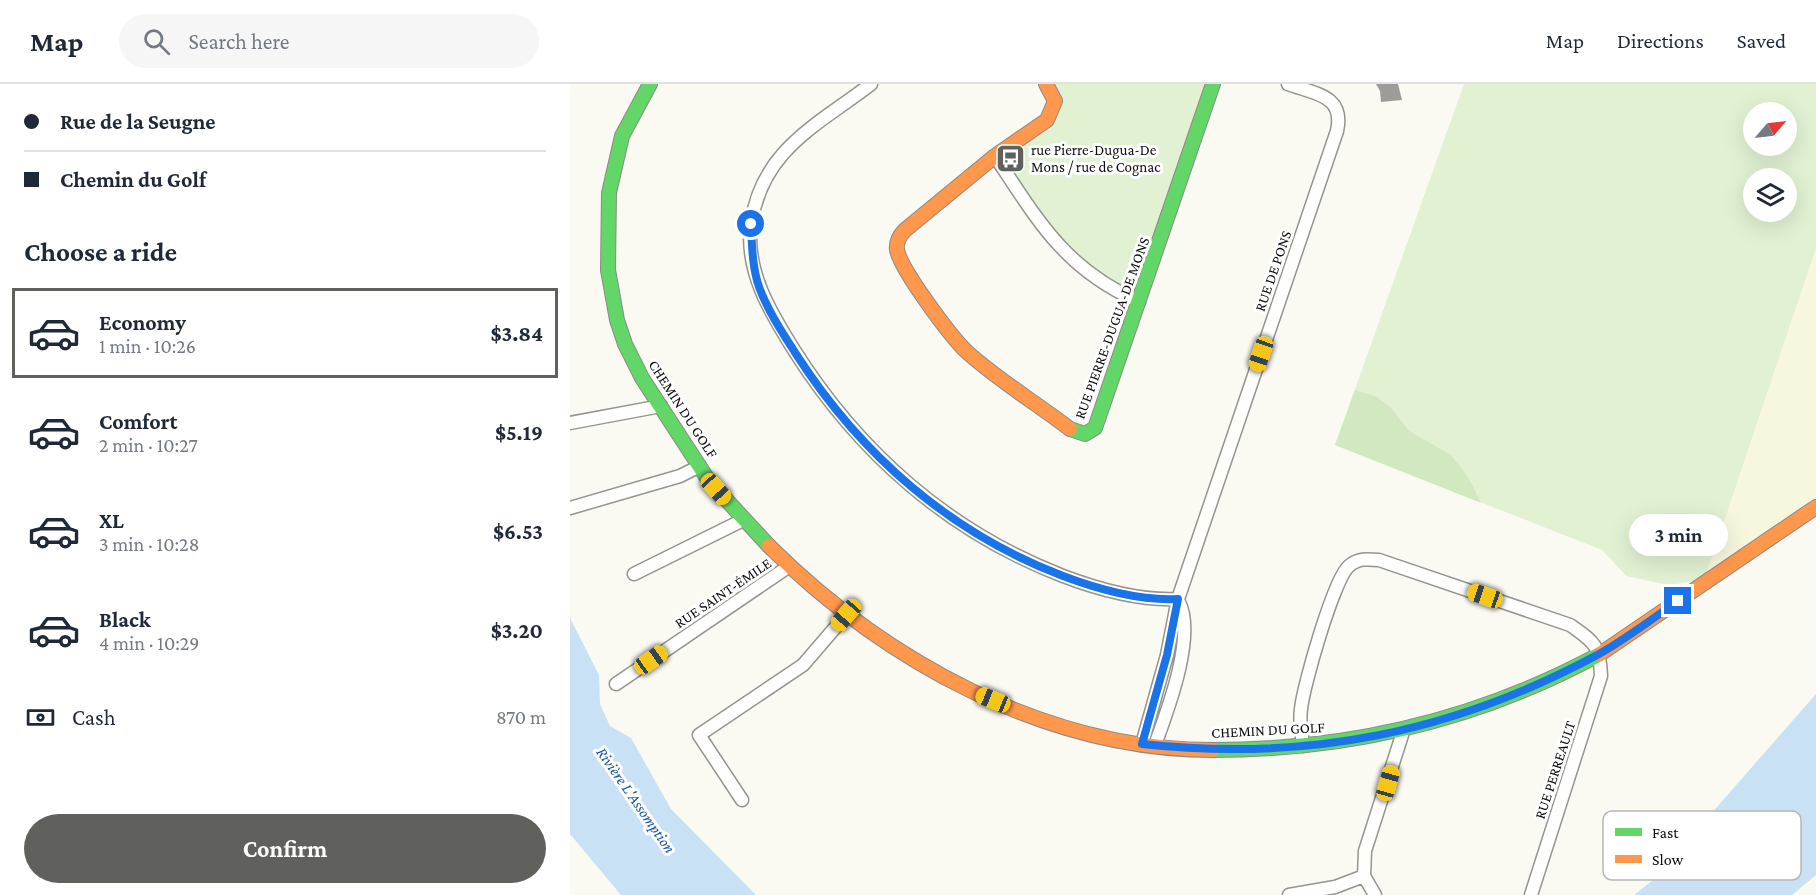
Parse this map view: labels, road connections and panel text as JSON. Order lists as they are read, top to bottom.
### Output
{
  "streets": {
    "street": [
      "RUE DE PONS",
      "RUE PIERRE-DUGUA-DE MONS",
      "CHEMIN DU GOLF",
      "RUE SAINT-ÉMILE",
      "RUE PERREAULT"
    ]
  },
  "crossings": [
    ["CHEMIN DU GOLF", "RUE SAINT-ÉMILE"],
    ["CHEMIN DU GOLF", "RUE PERREAULT"]
  ],
  "water": ["Rivière L'Assomption"],
  "places": {
    "bus stop": ["rue Pierre-Dugua-De Mons / rue de Cognac"]
  },
  "legend": ["Fast", "Slow"],
  "north": "top right",
  "page": {
    "header": "Map",
    "search": "Search here",
    "nav": ["Map", "Directions", "Saved"],
    "banner": ["Rue de la Seugne", "Chemin du Golf"],
    "heading": "Choose a ride",
    "list": [
      {
        "name": "Economy",
        "note": "1 min · 10:26",
        "value": "$3.84"
      },
      {
        "name": "Comfort",
        "note": "2 min · 10:27",
        "value": "$5.19"
      },
      {
        "name": "XL",
        "note": "3 min · 10:28",
        "value": "$6.53"
      },
      {
        "name": "Black",
        "note": "4 min · 10:29",
        "value": "$3.20"
      }
    ],
    "bubble": "3 min",
    "pay": ["Cash", "870 m"],
    "buttons": "Confirm"
  }
}
